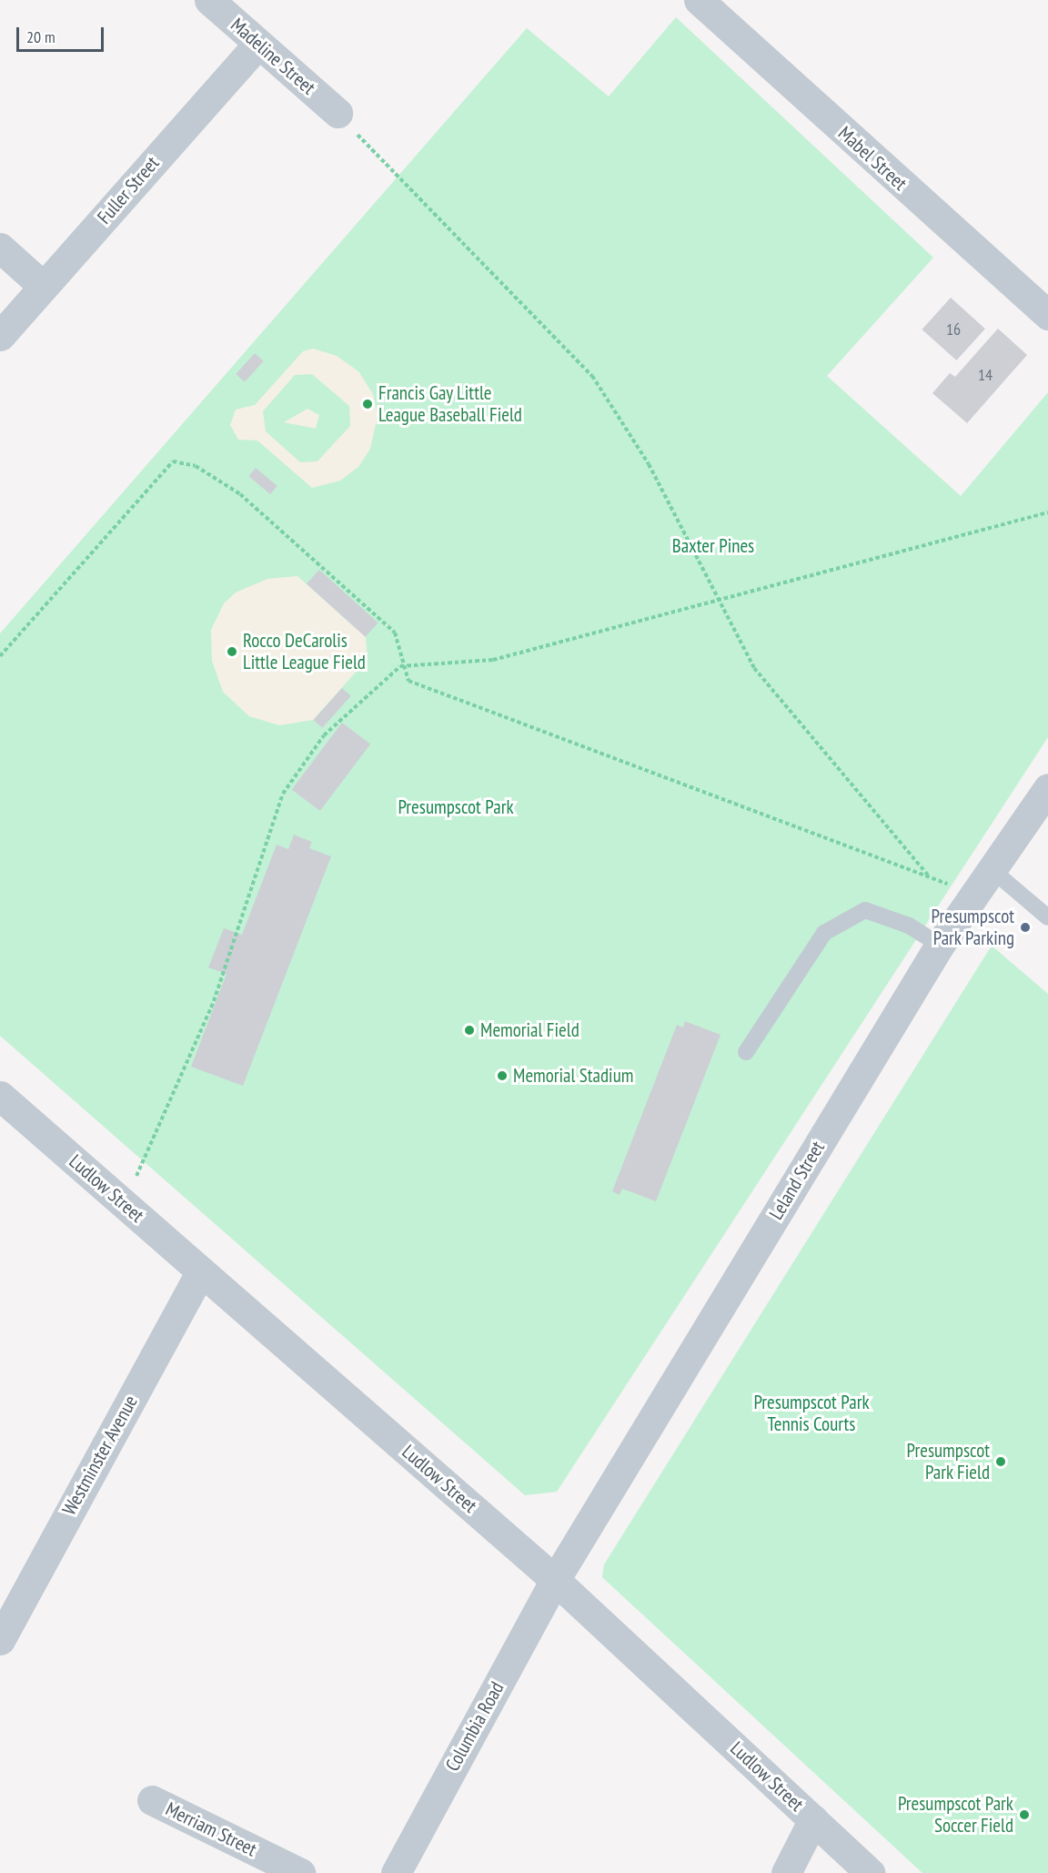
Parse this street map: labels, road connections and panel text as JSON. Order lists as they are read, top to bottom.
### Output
{
  "streets": {
    "street": [
      "Madeline Street",
      "Mabel Street",
      "Fuller Street",
      "Leland Street",
      "Ludlow Street",
      "Westminster Avenue",
      "Columbia Road",
      "Merriam Street"
    ]
  },
  "crossings": [
    ["Madeline Street", "Fuller Street"],
    ["Leland Street", "Ludlow Street"],
    ["Leland Street", "Columbia Road"],
    ["Ludlow Street", "Westminster Avenue"],
    ["Ludlow Street", "Columbia Road"]
  ],
  "parks": ["Baxter Pines", "Presumpscot Park", "Presumpscot Park Tennis Courts"],
  "places": [
    "Francis Gay Little League Baseball Field",
    "Rocco DeCarolis Little League Field",
    "Presumpscot Park Parking",
    "Memorial Field",
    "Memorial Stadium",
    "Presumpscot Park Field",
    "Presumpscot Park Soccer Field"
  ],
  "house_numbers": ["16", "14"],
  "scale_bar": "20 m"
}
